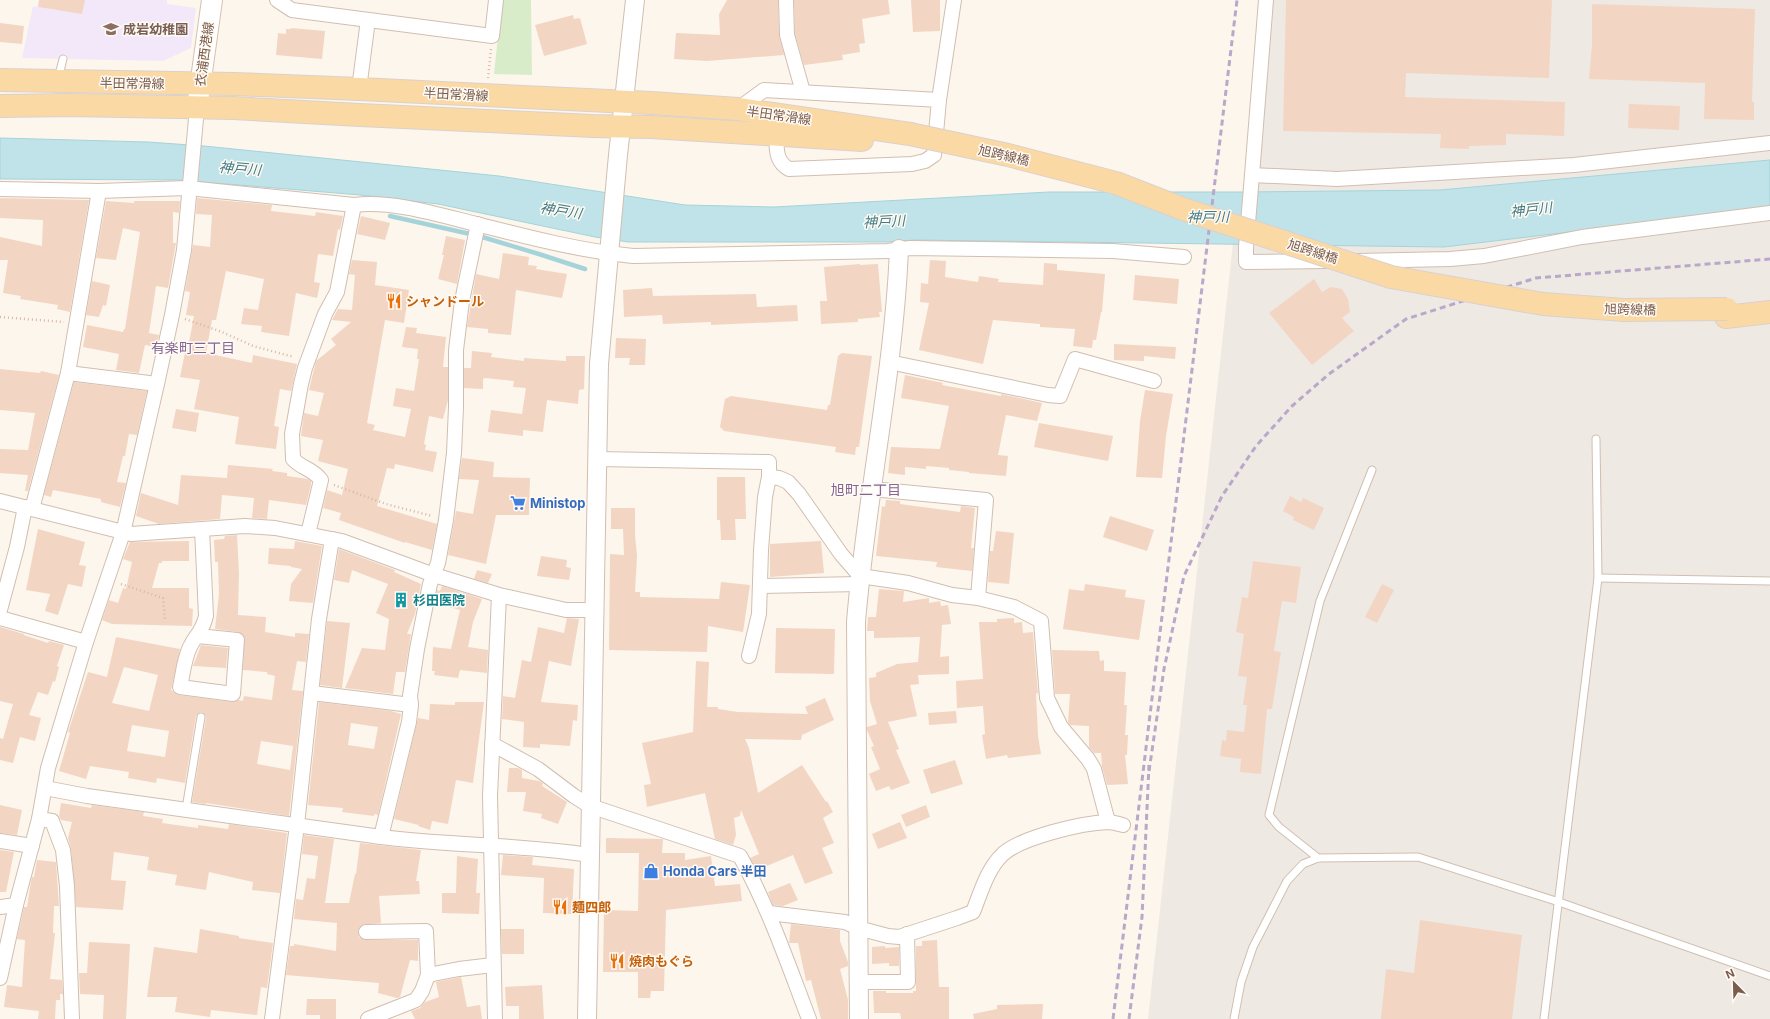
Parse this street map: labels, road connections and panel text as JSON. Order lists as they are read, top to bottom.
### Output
{
  "streets": {
    "main road": ["衣浦西港線", "半田常滑線", "旭跨線橋"]
  },
  "crossings": [
    ["衣浦西港線", "半田常滑線"],
    ["半田常滑線", "旭跨線橋"]
  ],
  "districts": ["有楽町三丁目", "旭町二丁目"],
  "water": ["神戸川"],
  "places": {
    "school or university": ["成岩幼稚園"],
    "restaurant": ["シャンドール", "麺四郎", "焼肉もぐら"],
    "supermarket": ["Ministop"],
    "building": ["杉田医院"],
    "shop": ["Honda Cars 半田"]
  },
  "north": "top left"
}
